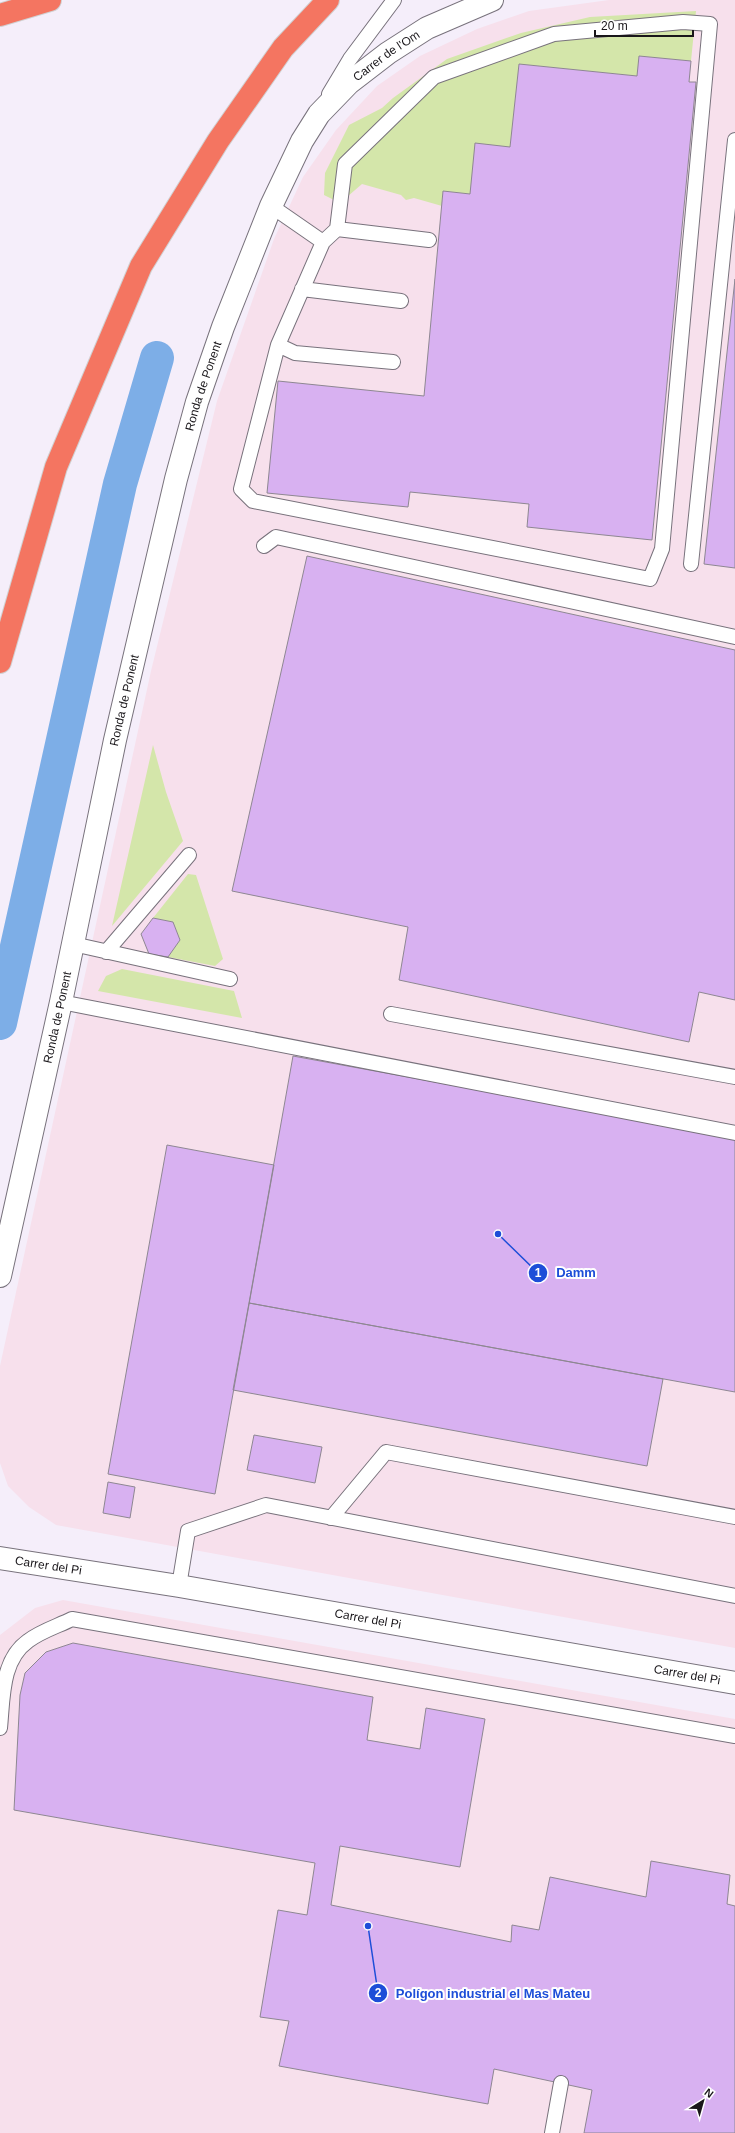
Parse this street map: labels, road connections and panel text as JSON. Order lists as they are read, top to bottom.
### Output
{
  "streets": {
    "street": ["Carrer de l'Om", "Ronda de Ponent", "Carrer del Pi"]
  },
  "crossings": [
    ["Carrer de l'Om", "Ronda de Ponent"]
  ],
  "places": ["Damm", "Polígon industrial el Mas Mateu"],
  "scale_bar": "20 m",
  "north": "top right"
}
